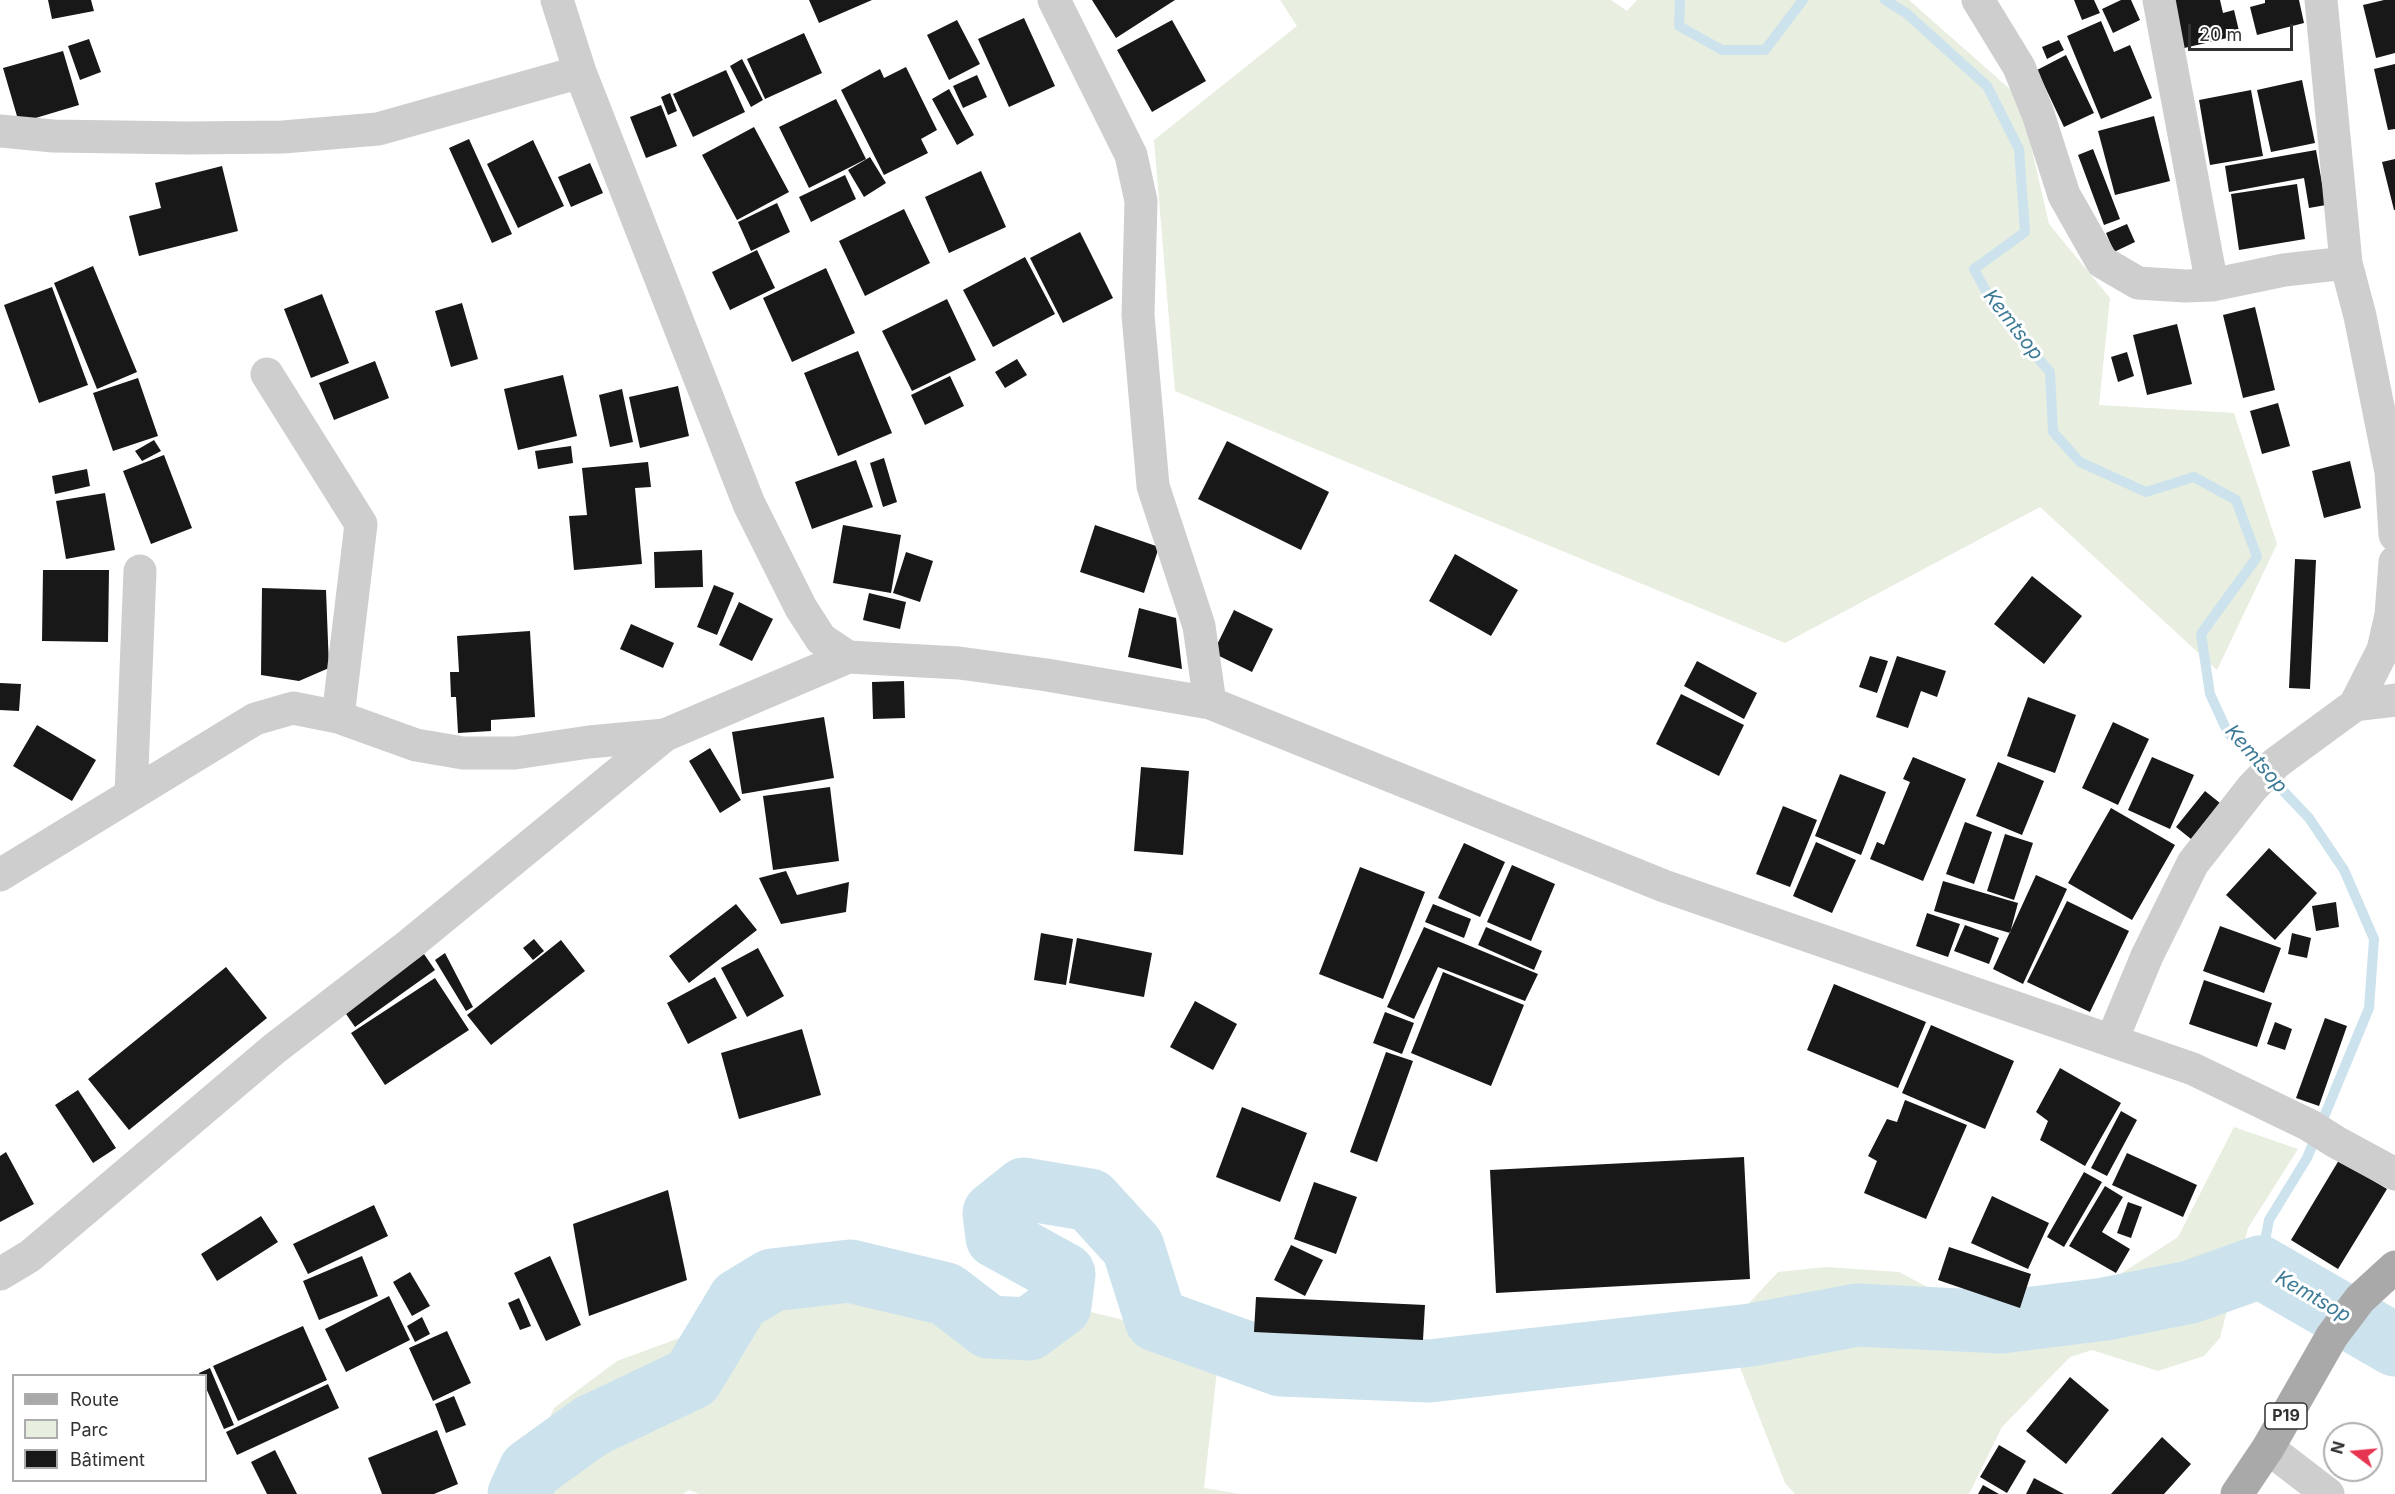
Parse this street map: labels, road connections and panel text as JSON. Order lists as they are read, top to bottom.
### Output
{
  "streets": {
    "main road": ["P19"]
  },
  "water": ["Kemtsop"],
  "legend": ["Route", "Parc", "Bâtiment"],
  "scale_bar": "20 m",
  "north": "left"
}
